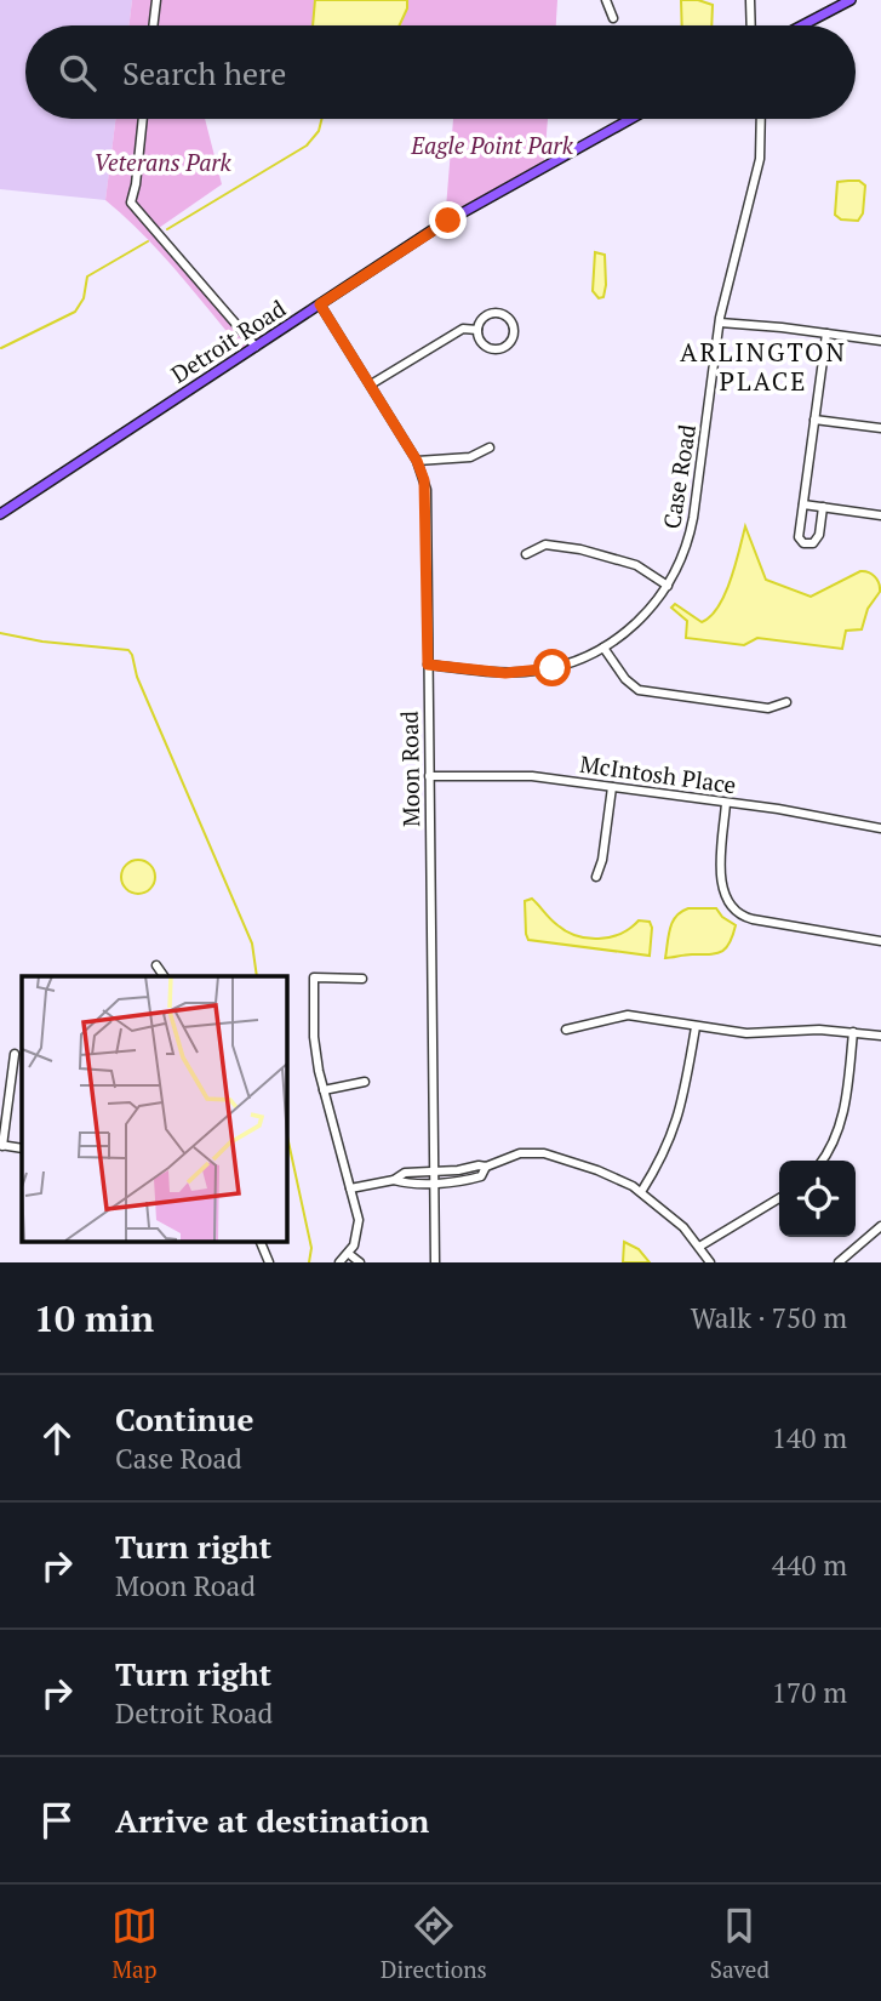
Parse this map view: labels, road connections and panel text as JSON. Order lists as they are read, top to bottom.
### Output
{
  "streets": {
    "main road": ["Detroit Road"],
    "street": ["Case Road", "Moon Road", "McIntosh Place"]
  },
  "crossings": [
    ["Detroit Road", "Moon Road"],
    ["Case Road", "Moon Road"],
    ["Moon Road", "McIntosh Place"]
  ],
  "districts": ["ARLINGTON PLACE"],
  "parks": ["Eagle Point Park", "Veterans Park"],
  "page": {
    "search": "Search here",
    "heading": ["10 min", "Walk · 750 m"],
    "list": [
      ["Continue", "Case Road", "140 m"],
      ["Turn right", "Moon Road", "440 m"],
      ["Turn right", "Detroit Road", "170 m"],
      "Arrive at destination"
    ],
    "nav": ["Map", "Directions", "Saved"]
  }
}
